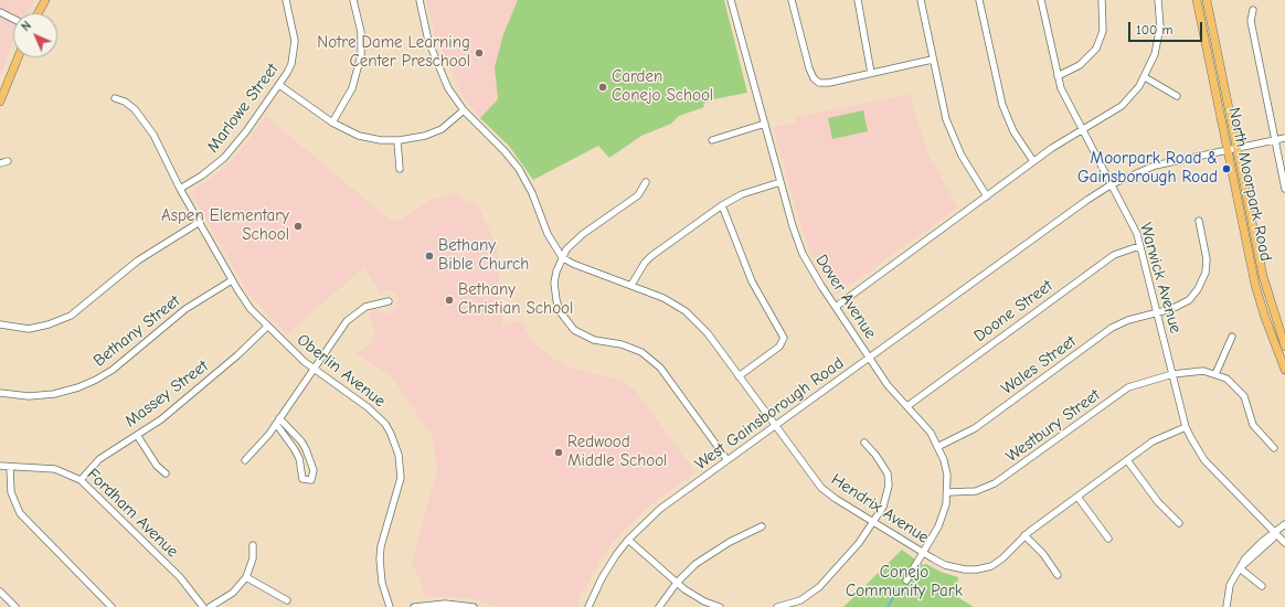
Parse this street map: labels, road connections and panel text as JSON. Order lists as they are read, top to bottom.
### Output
{
  "streets": {
    "main road": ["North Moorpark Road"],
    "street": [
      "Marlowe Street",
      "Warwick Avenue",
      "Dover Avenue",
      "Doone Street",
      "Bethany Street",
      "Wales Street",
      "Oberlin Avenue",
      "Massey Street",
      "West Gainsborough Road",
      "Westbury Street",
      "Hendrix Avenue",
      "Fordham Avenue"
    ]
  },
  "crossings": [
    ["Marlowe Street", "Oberlin Avenue"],
    ["North Moorpark Road", "West Gainsborough Road"],
    ["Warwick Avenue", "Doone Street"],
    ["Warwick Avenue", "Wales Street"],
    ["Warwick Avenue", "West Gainsborough Road"],
    ["Warwick Avenue", "Westbury Street"],
    ["Warwick Avenue", "Hendrix Avenue"],
    ["Dover Avenue", "Doone Street"],
    ["Dover Avenue", "Wales Street"],
    ["Dover Avenue", "West Gainsborough Road"],
    ["Dover Avenue", "Westbury Street"],
    ["Dover Avenue", "Hendrix Avenue"],
    ["Bethany Street", "Oberlin Avenue"],
    ["Oberlin Avenue", "Massey Street"],
    ["Massey Street", "Fordham Avenue"],
    ["West Gainsborough Road", "Hendrix Avenue"]
  ],
  "parks": ["Conejo Community Park"],
  "places": [
    "Notre Dame Learning Center Preschool",
    "Carden Conejo School",
    "Moorpark Road & Gainsborough Road",
    "Aspen Elementary School",
    "Bethany Bible Church",
    "Bethany Christian School",
    "Redwood Middle School"
  ],
  "scale_bar": "100 m",
  "north": "top left"
}
